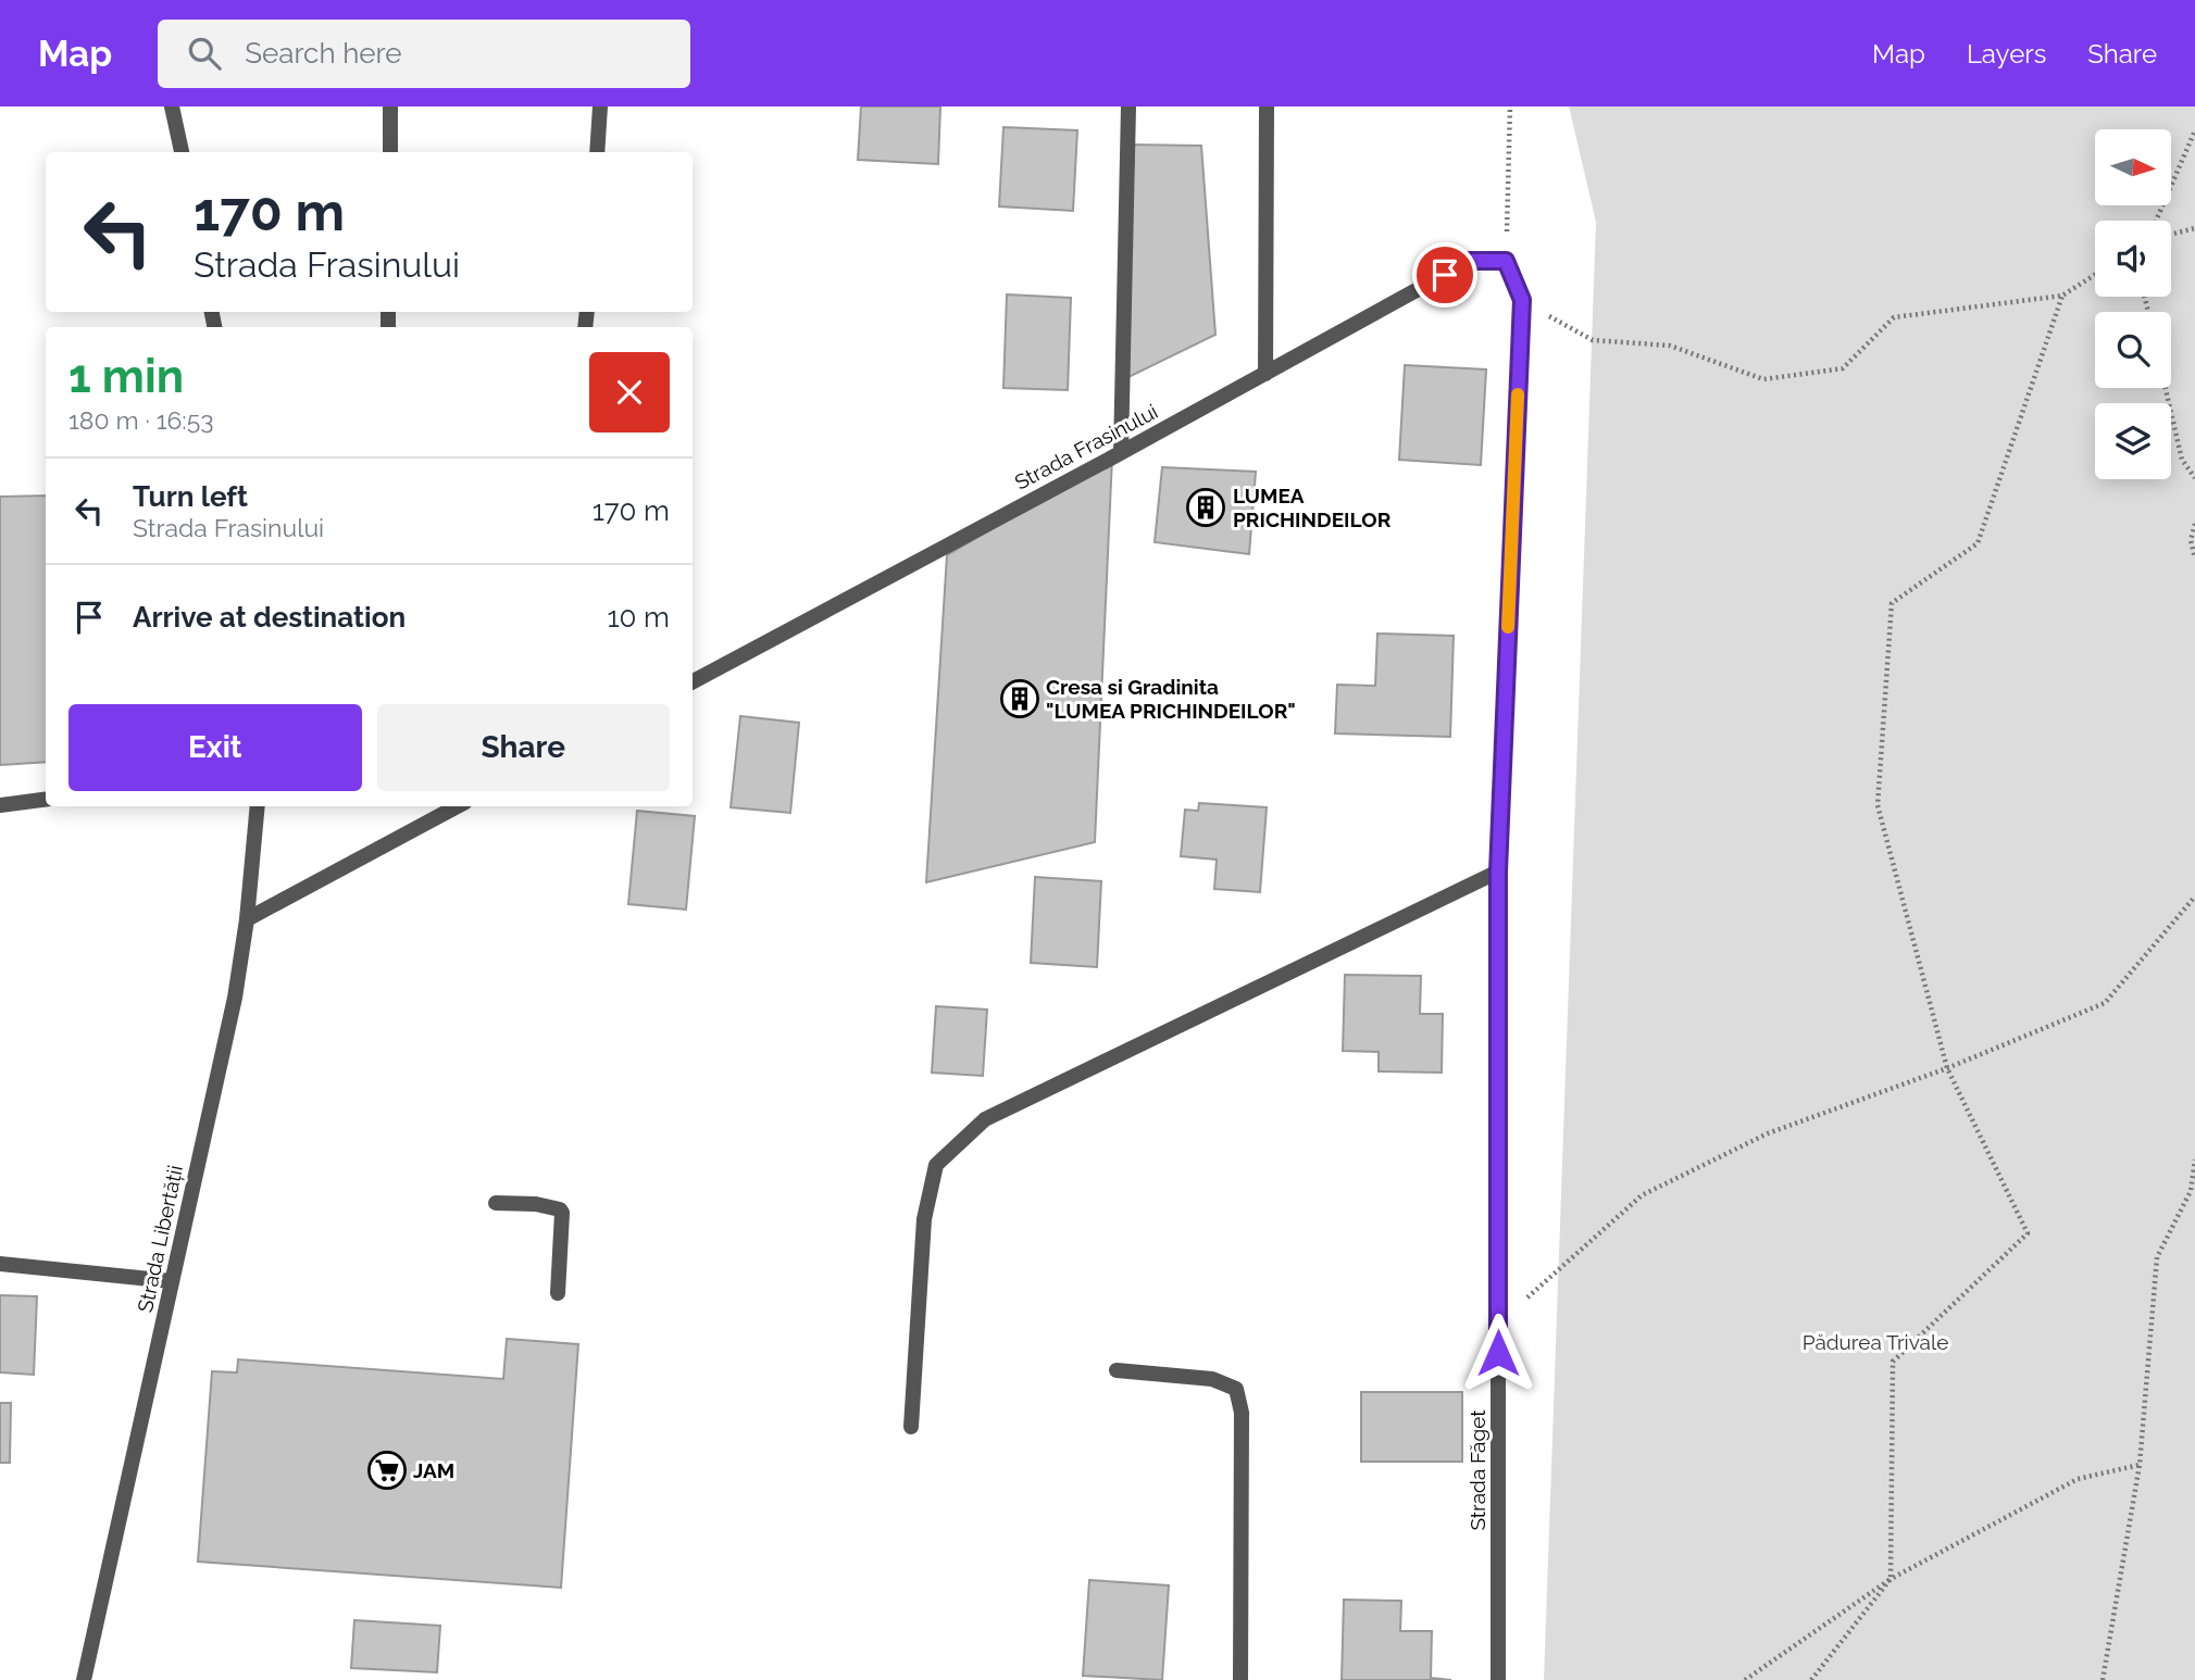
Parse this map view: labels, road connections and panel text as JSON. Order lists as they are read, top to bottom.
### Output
{
  "streets": {
    "street": ["Strada Frasinului", "Strada Libertății", "Strada Făget"]
  },
  "crossings": [
    ["Strada Frasinului", "Strada Făget"]
  ],
  "parks": ["Pădurea Trivale"],
  "places": {
    "building": ["LUMEA PRICHINDEILOR", "Cresa si Gradinita \"LUMEA PRICHINDEILOR\""],
    "supermarket": ["JAM"]
  },
  "north": "right",
  "page": {
    "header": "Map",
    "search": "Search here",
    "nav": ["Map", "Layers", "Share"],
    "turn": ["170 m", "Strada Frasinului"],
    "heading": ["1 min", "180 m · 16:53"],
    "list": [
      {
        "name": "Turn left",
        "note": "Strada Frasinului",
        "value": "170 m"
      },
      {
        "name": "Arrive at destination",
        "value": "10 m"
      }
    ],
    "buttons": ["Exit", "Share"]
  }
}
